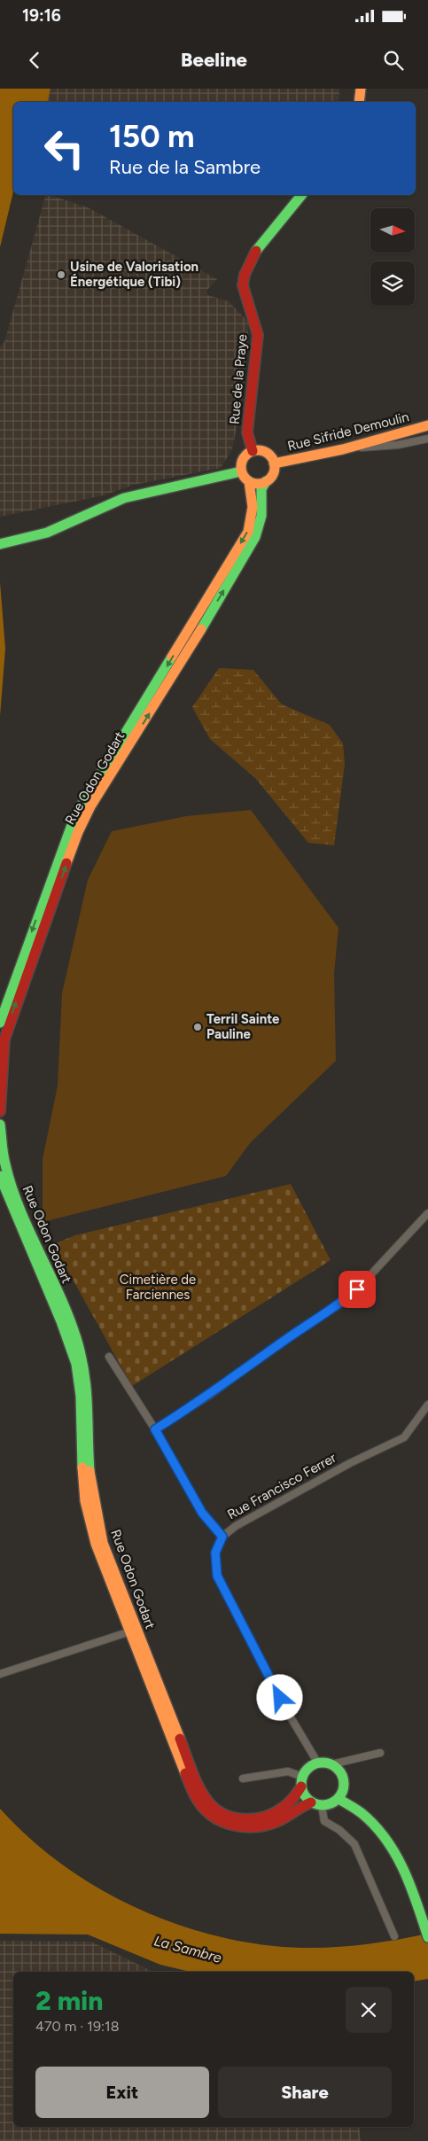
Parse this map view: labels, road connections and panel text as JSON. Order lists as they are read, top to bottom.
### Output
{
  "streets": {
    "main road": ["Rue de la Praye", "Rue Sifride Demoulin", "Rue Odon Godart"],
    "street": ["Rue Francisco Ferrer"]
  },
  "crossings": [
    ["Rue de la Praye", "Rue Sifride Demoulin"],
    ["Rue de la Praye", "Rue Odon Godart"],
    ["Rue Sifride Demoulin", "Rue Odon Godart"],
    ["Rue Odon Godart", "Rue Francisco Ferrer"]
  ],
  "water": ["La Sambre"],
  "parks": ["Cimetière de Farciennes"],
  "places": ["Usine de Valorisation Énergétique (Tibi)", "Terril Sainte Pauline"],
  "north": "right",
  "page": {
    "status": "19:16",
    "header": "Beeline",
    "turn": ["150 m", "Rue de la Sambre"],
    "heading": ["2 min", "470 m · 19:18"],
    "buttons": ["Exit", "Share"]
  }
}
